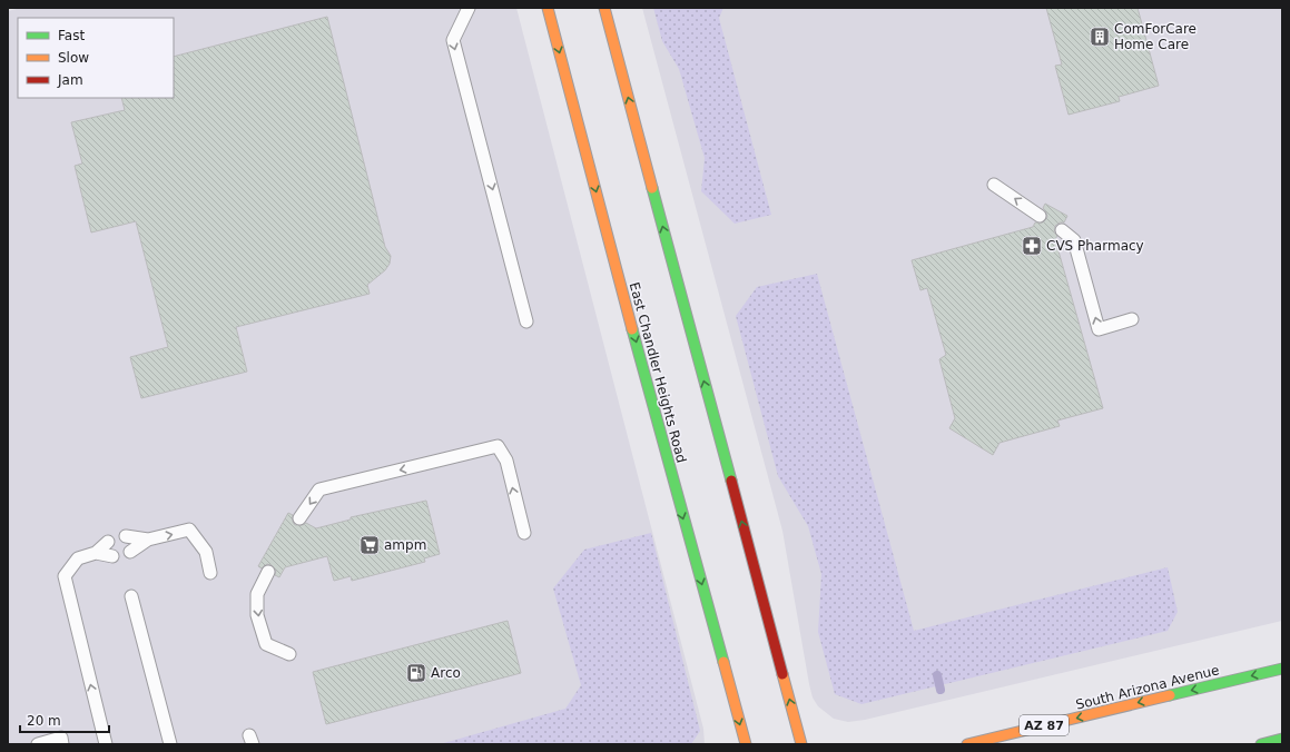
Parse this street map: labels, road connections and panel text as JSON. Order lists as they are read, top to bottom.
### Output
{
  "streets": {
    "main road": ["East Chandler Heights Road", "South Arizona Avenue", "AZ 87"]
  },
  "one_way": ["South Arizona Avenue"],
  "places": {
    "building": ["ComForCare Home Care"],
    "pharmacy": ["CVS Pharmacy"],
    "supermarket": ["ampm"],
    "fuel station": ["Arco"]
  },
  "legend": ["Fast", "Slow", "Jam"],
  "scale_bar": "20 m"
}
